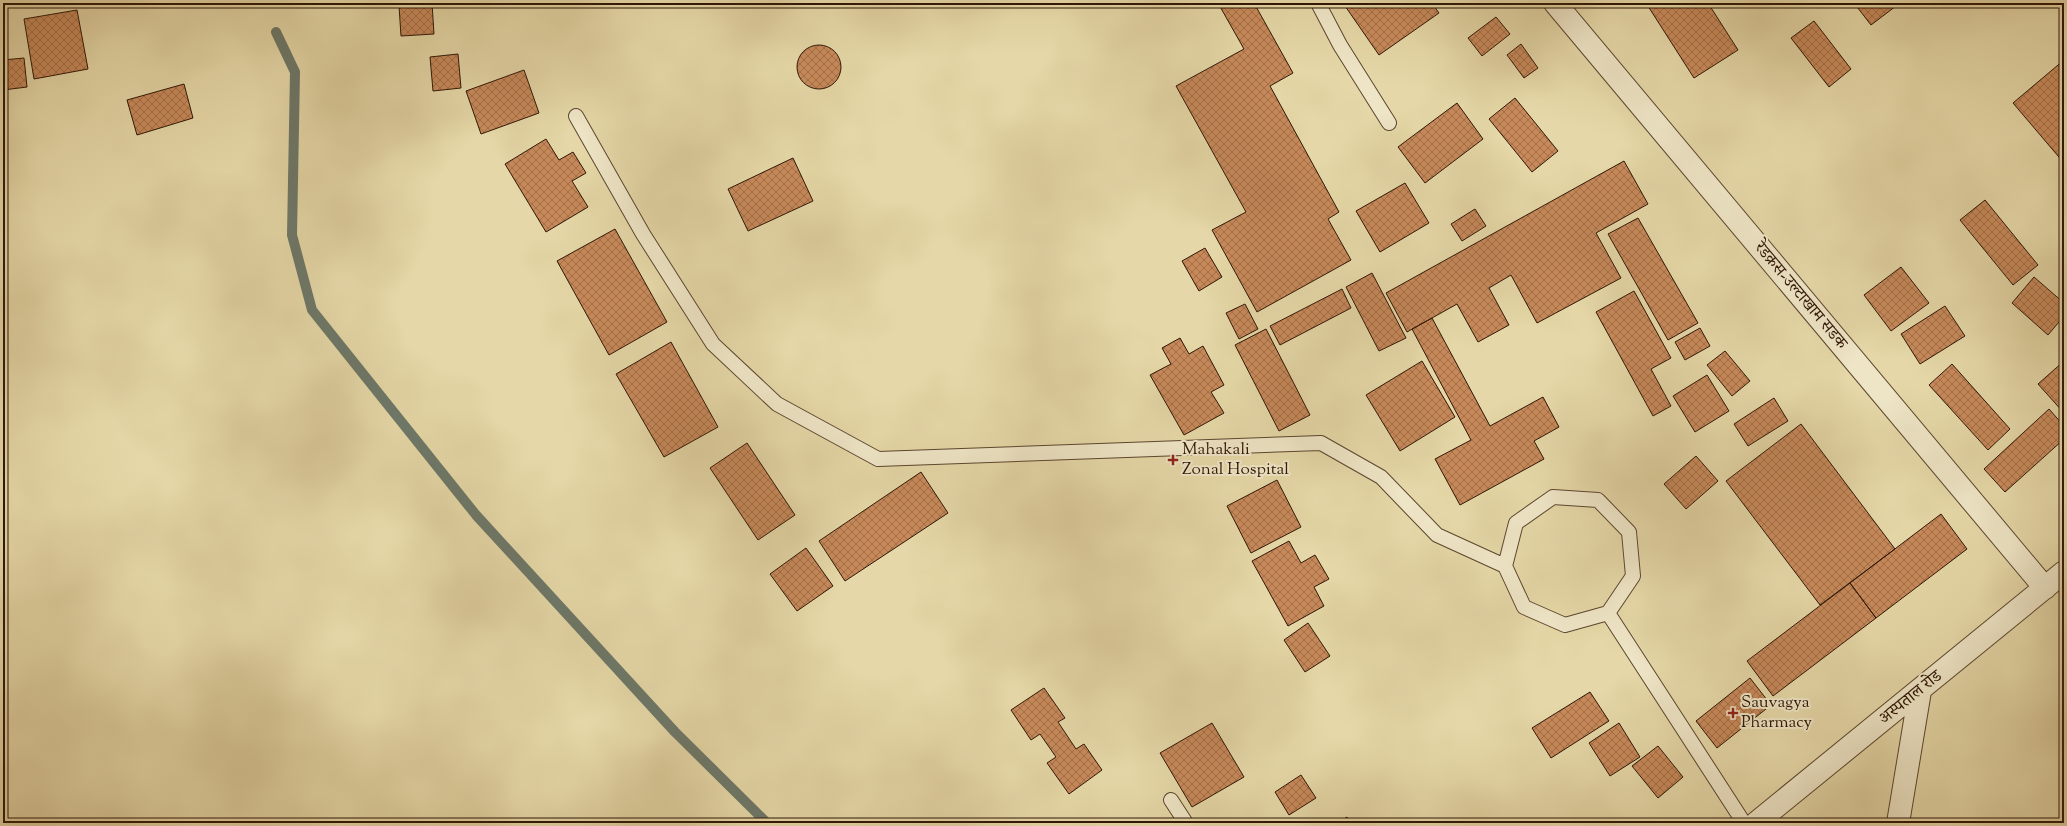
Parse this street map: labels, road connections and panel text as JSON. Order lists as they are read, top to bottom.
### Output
{
  "streets": {
    "street": ["रेडक्रस-उल्टाखाम सडक", "अस्पताल रोड"]
  },
  "crossings": [
    ["रेडक्रस-उल्टाखाम सडक", "अस्पताल रोड"]
  ],
  "places": {
    "health": ["Mahakali Zonal Hospital", "Sauvagya Pharmacy"]
  }
}
